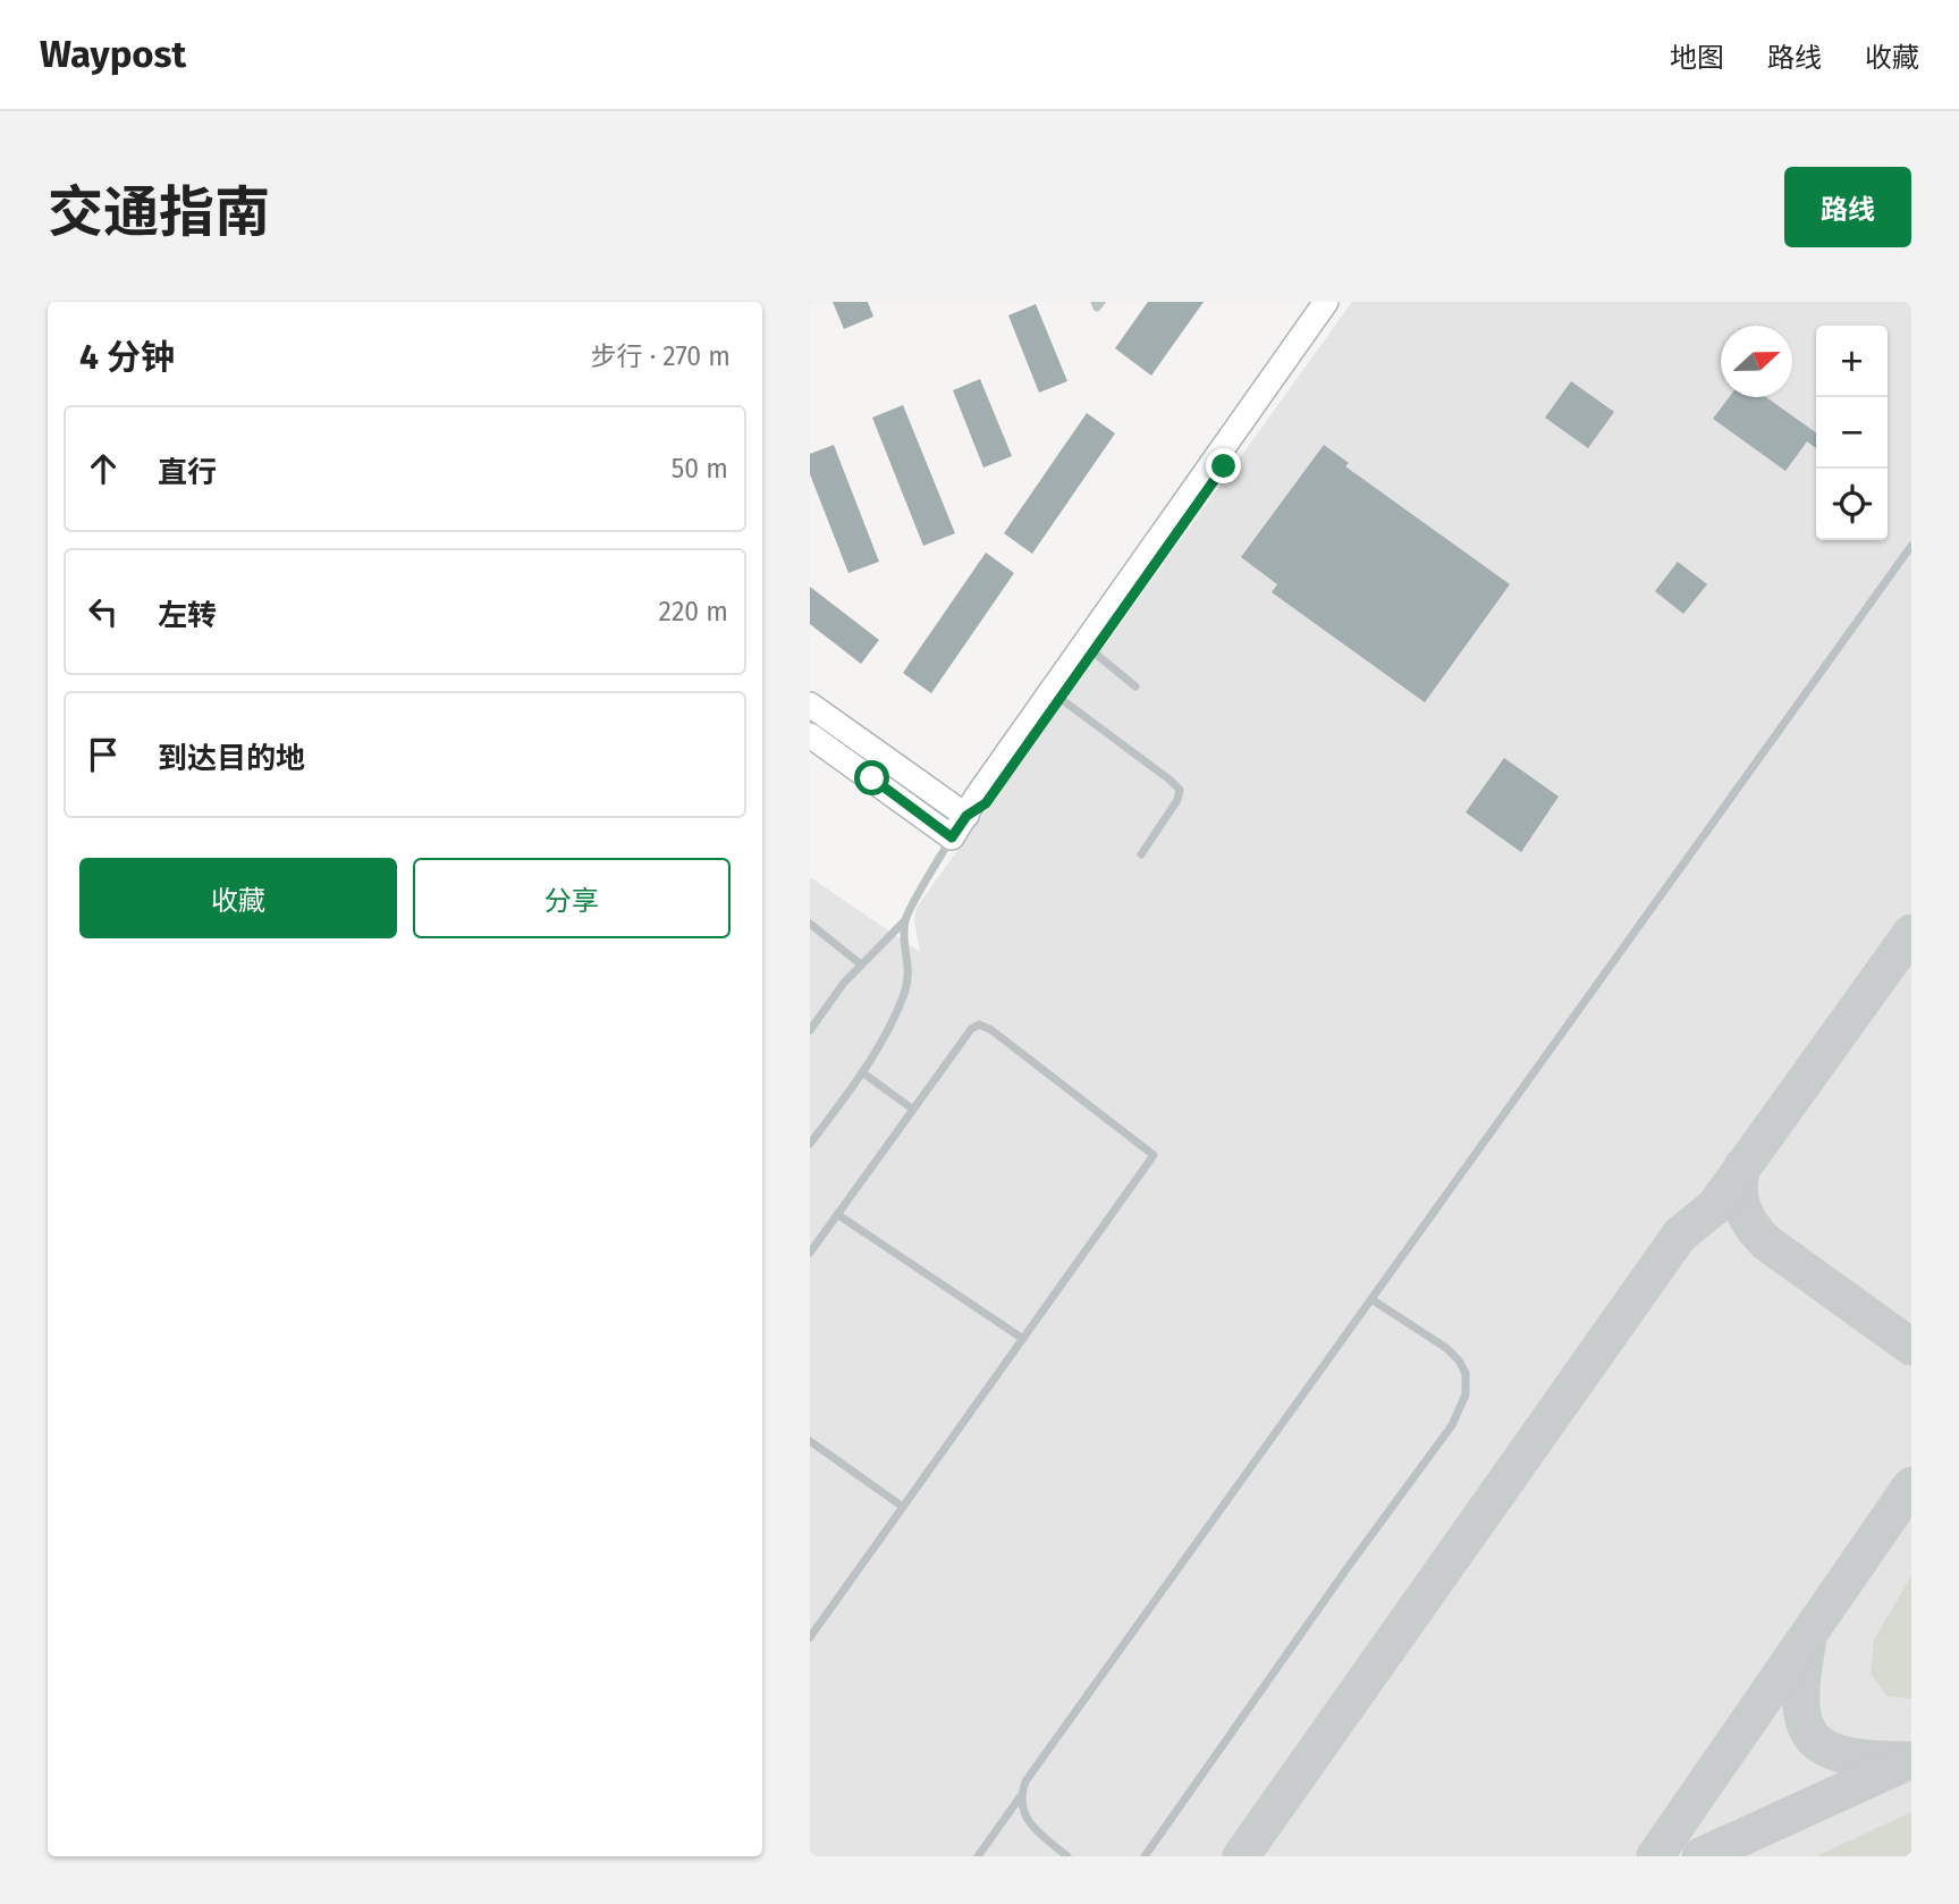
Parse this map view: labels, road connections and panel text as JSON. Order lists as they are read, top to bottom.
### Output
{
  "north": "right",
  "page": {
    "header": "Waypost",
    "nav": ["地图", "路线", "收藏"],
    "title": "交通指南",
    "buttons": [
      "路线",
      ["收藏", "分享"]
    ],
    "heading": ["4 分钟", "步行 · 270 m"],
    "map_buttons": ["+", "−"],
    "list": [
      ["直行", "50 m"],
      ["左转", "220 m"],
      "到达目的地"
    ]
  }
}
